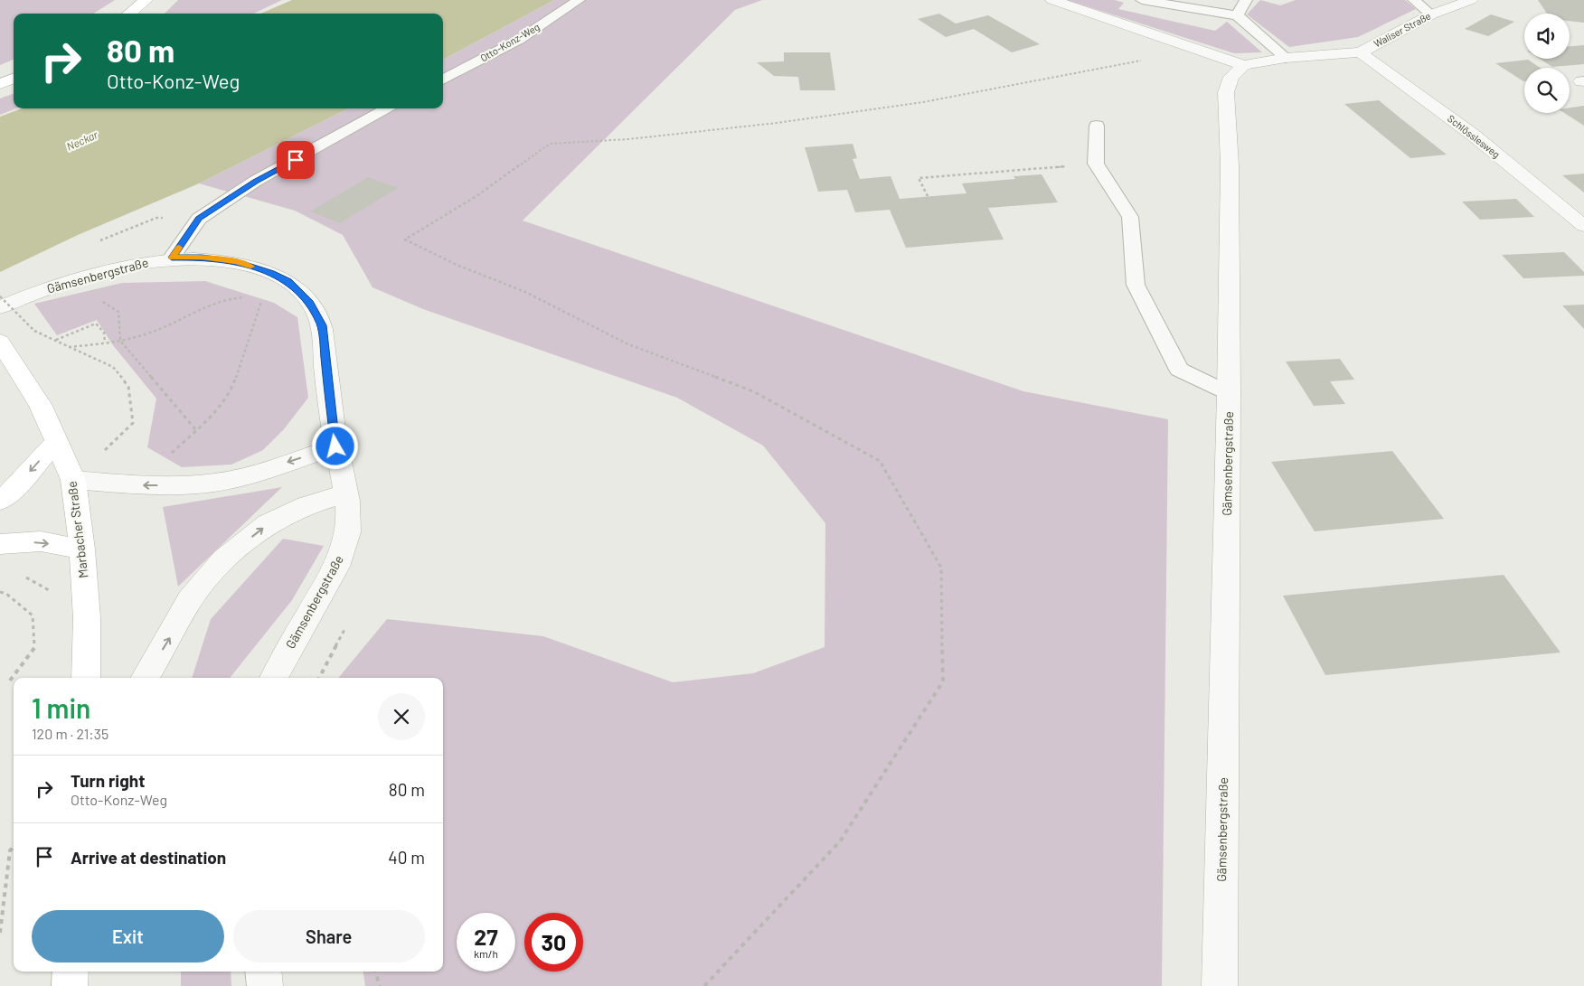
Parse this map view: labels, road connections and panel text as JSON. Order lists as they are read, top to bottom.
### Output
{
  "streets": {
    "main road": ["Marbacher Straße"],
    "street": ["Waliser Straße", "Schlösslesweg", "Gämsenbergstraße"],
    "lane": ["Otto-Konz-Weg"]
  },
  "crossings": [
    ["Waliser Straße", "Schlösslesweg"]
  ],
  "water": ["Neckar"],
  "page": {
    "turn": ["80 m", "Otto-Konz-Weg"],
    "heading": ["1 min", "120 m · 21:35"],
    "list": [
      {
        "name": "Turn right",
        "note": "Otto-Konz-Weg",
        "value": "80 m"
      },
      {
        "name": "Arrive at destination",
        "value": "40 m"
      }
    ],
    "buttons": ["Exit", "Share"],
    "speed": "27 km/h",
    "limit": "30"
  }
}
